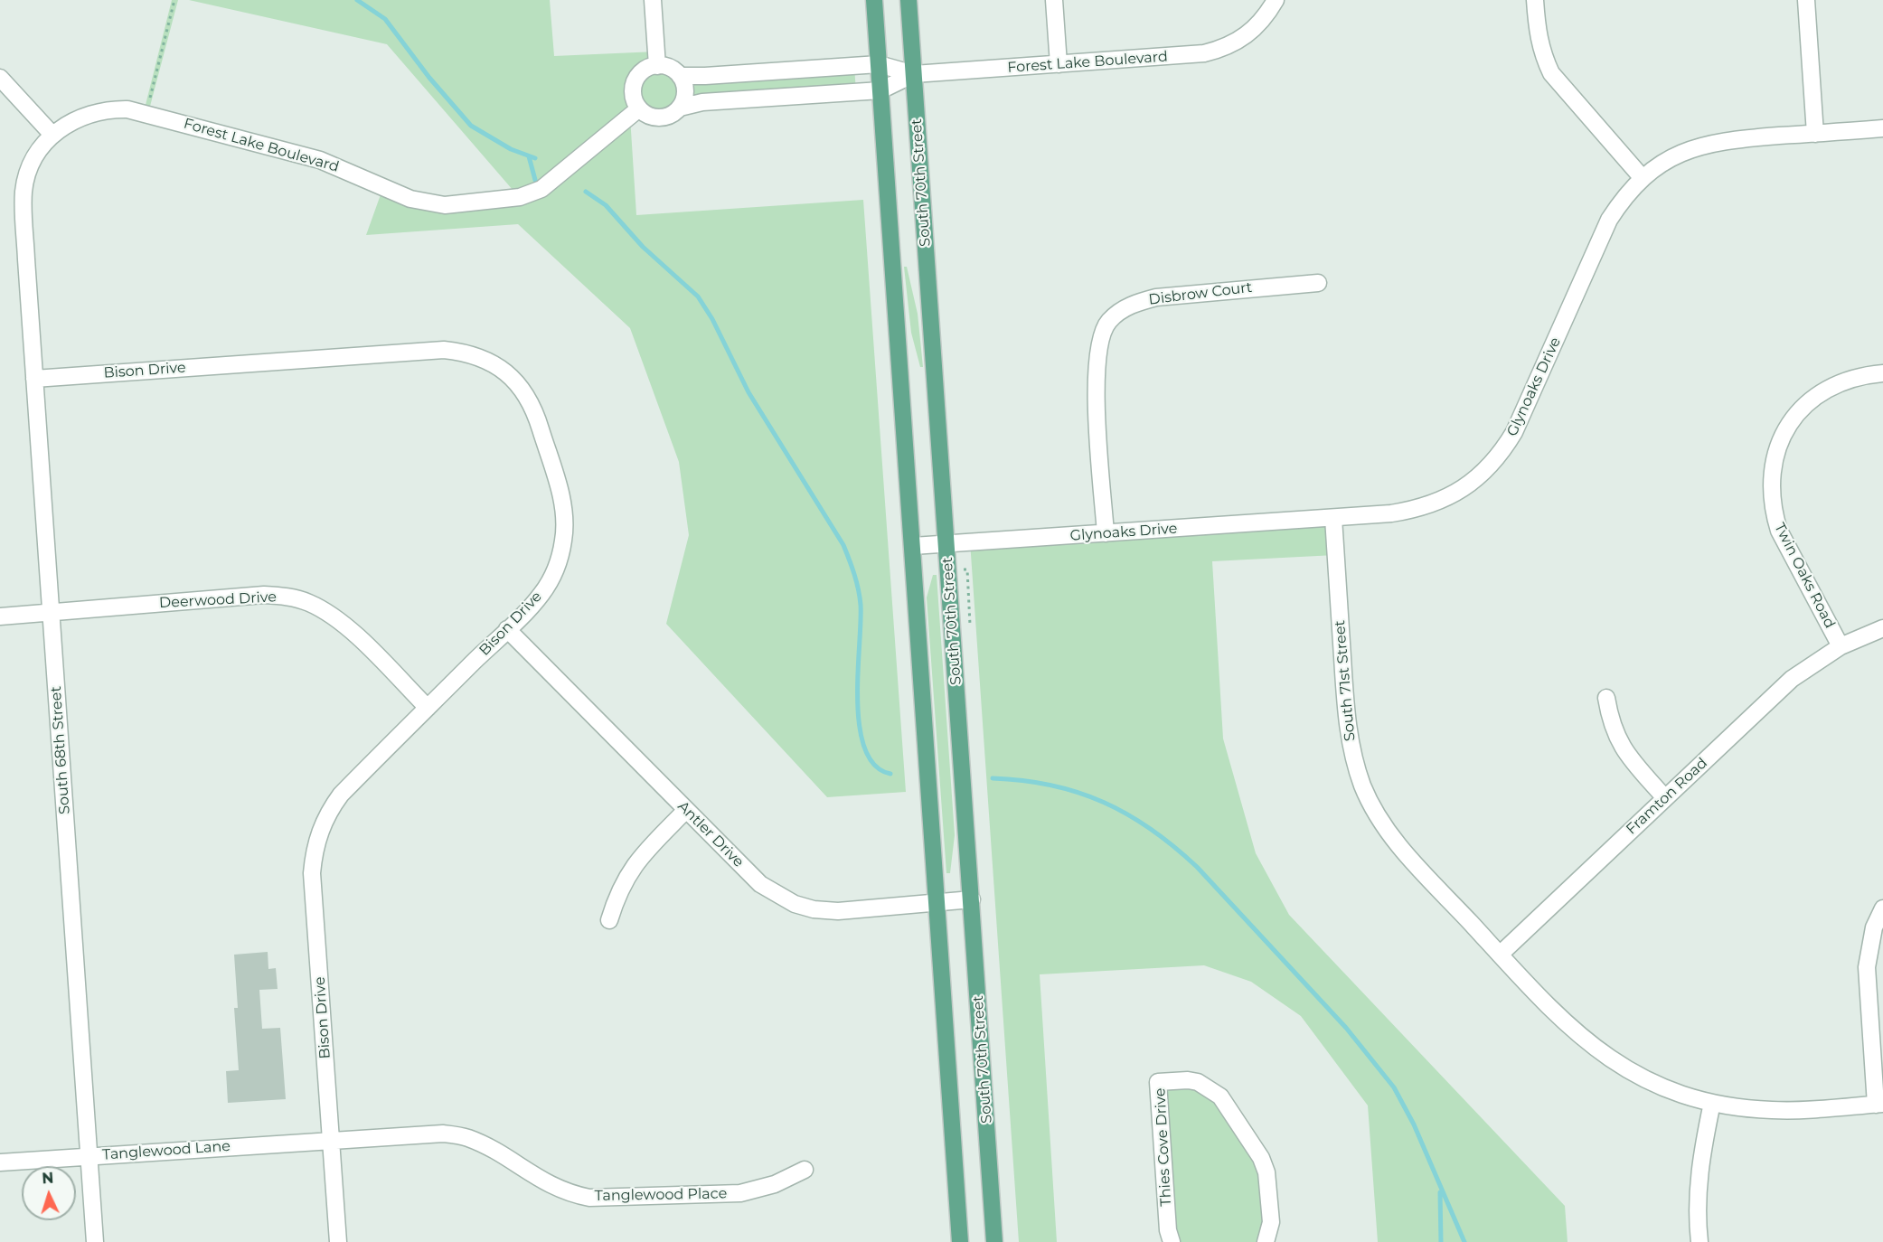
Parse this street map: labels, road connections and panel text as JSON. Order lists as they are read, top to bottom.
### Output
{
  "streets": {
    "main road": ["South 70th Street"],
    "street": [
      "Forest Lake Boulevard",
      "Disbrow Court",
      "Bison Drive",
      "Glynoaks Drive",
      "Twin Oaks Road",
      "Deerwood Drive",
      "South 71st Street",
      "South 68th Street",
      "Framton Road",
      "Antler Drive",
      "Thies Cove Drive",
      "Tanglewood Lane",
      "Tanglewood Place"
    ]
  },
  "crossings": [
    ["Forest Lake Boulevard", "South 70th Street"],
    ["Forest Lake Boulevard", "South 68th Street"],
    ["South 70th Street", "Glynoaks Drive"],
    ["South 70th Street", "Antler Drive"],
    ["Disbrow Court", "Glynoaks Drive"],
    ["Bison Drive", "Deerwood Drive"],
    ["Bison Drive", "South 68th Street"],
    ["Bison Drive", "Antler Drive"],
    ["Bison Drive", "Tanglewood Lane"],
    ["Bison Drive", "Tanglewood Place"],
    ["Glynoaks Drive", "South 71st Street"],
    ["Twin Oaks Road", "Framton Road"],
    ["Deerwood Drive", "South 68th Street"],
    ["South 71st Street", "Framton Road"],
    ["South 68th Street", "Tanglewood Lane"],
    ["Tanglewood Lane", "Tanglewood Place"]
  ],
  "north": "top"
}
